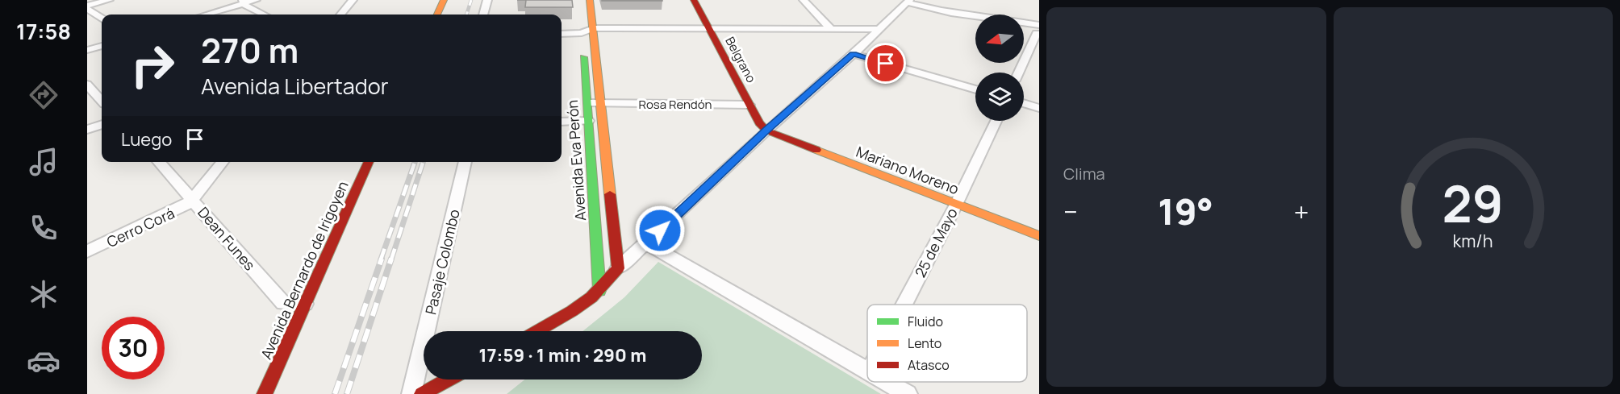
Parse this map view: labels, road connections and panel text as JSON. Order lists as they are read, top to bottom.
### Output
{
  "streets": {
    "street": [
      "Belgrano",
      "Rosa Rendón",
      "Avenida Eva Perón",
      "Mariano Moreno",
      "Cerro Corá",
      "Dean Funes",
      "25 de Mayo",
      "Pasaje Colombo",
      "Avenida Bernardo de Irigoyen"
    ]
  },
  "crossings": [
    ["Belgrano", "Rosa Rendón"],
    ["Belgrano", "Mariano Moreno"],
    ["Rosa Rendón", "Avenida Eva Perón"],
    ["Mariano Moreno", "25 de Mayo"],
    ["Cerro Corá", "Dean Funes"],
    ["Dean Funes", "Avenida Bernardo de Irigoyen"]
  ],
  "legend": ["Fluido", "Lento", "Atasco"],
  "north": "left",
  "page": {
    "tabs": "17:58",
    "tile": "Clima",
    "turn": ["270 m", "Avenida Libertador"],
    "then": "Luego",
    "heat": ["−", "19°", "+"],
    "limit": "30",
    "trip": "17:59 · 1 min · 290 m",
    "gauge": ["29", "km/h"]
  }
}
